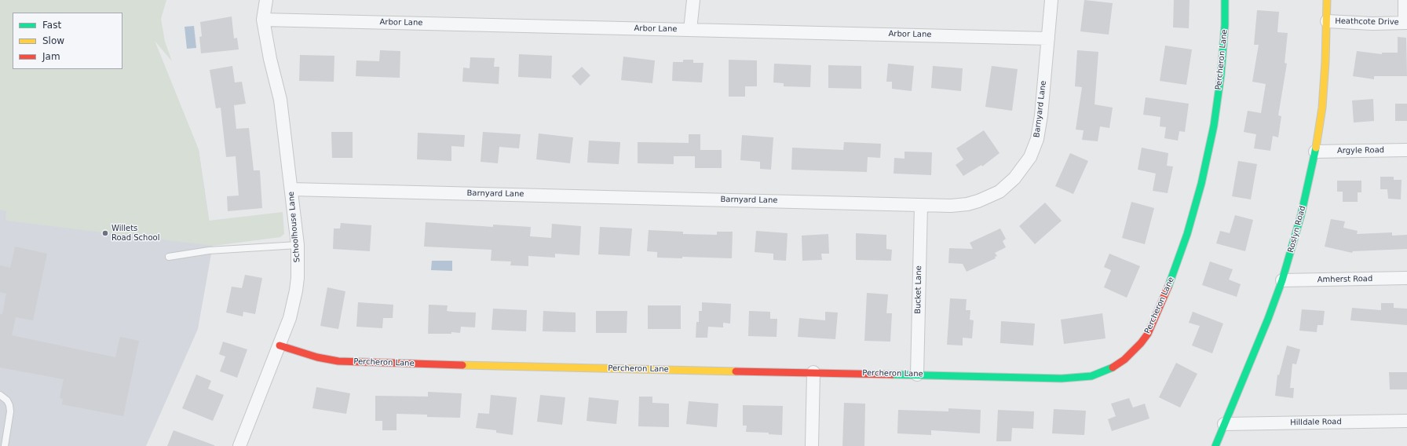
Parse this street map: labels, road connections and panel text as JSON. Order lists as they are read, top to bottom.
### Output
{
  "streets": {
    "street": [
      "Heathcote Drive",
      "Arbor Lane",
      "Percheron Lane",
      "Barnyard Lane",
      "Argyle Road",
      "Schoolhouse Lane",
      "Roslyn Road",
      "Amherst Road",
      "Bucket Lane",
      "Hilldale Road"
    ]
  },
  "crossings": [
    ["Heathcote Drive", "Roslyn Road"],
    ["Arbor Lane", "Barnyard Lane"],
    ["Arbor Lane", "Schoolhouse Lane"],
    ["Percheron Lane", "Schoolhouse Lane"],
    ["Percheron Lane", "Bucket Lane"],
    ["Barnyard Lane", "Schoolhouse Lane"],
    ["Barnyard Lane", "Bucket Lane"],
    ["Argyle Road", "Roslyn Road"],
    ["Roslyn Road", "Amherst Road"],
    ["Roslyn Road", "Hilldale Road"]
  ],
  "places": ["Willets Road School"],
  "legend": ["Fast", "Slow", "Jam"]
}
